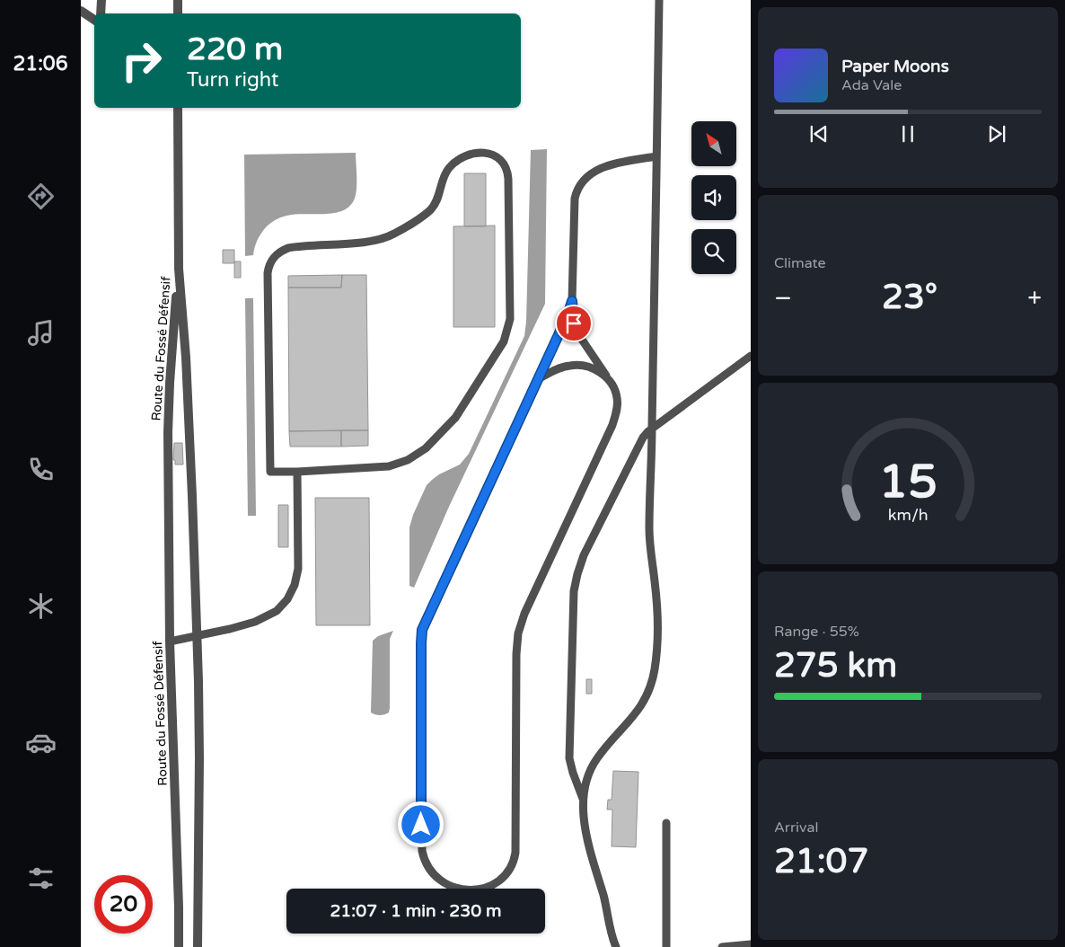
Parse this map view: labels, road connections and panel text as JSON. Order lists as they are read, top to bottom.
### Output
{
  "streets": {
    "street": ["Route du Fossé Défensif"]
  },
  "north": "top left",
  "page": {
    "tabs": "21:06",
    "turn": ["220 m", "Turn right"],
    "song": ["Paper Moons", "Ada Vale"],
    "tile": [
      "Climate",
      ["Range · 55%", "275 km"],
      ["Arrival", "21:07"]
    ],
    "heat": ["−", "23°", "+"],
    "limit": "20",
    "trip": "21:07 · 1 min · 230 m",
    "gauge": ["15", "km/h"]
  }
}
